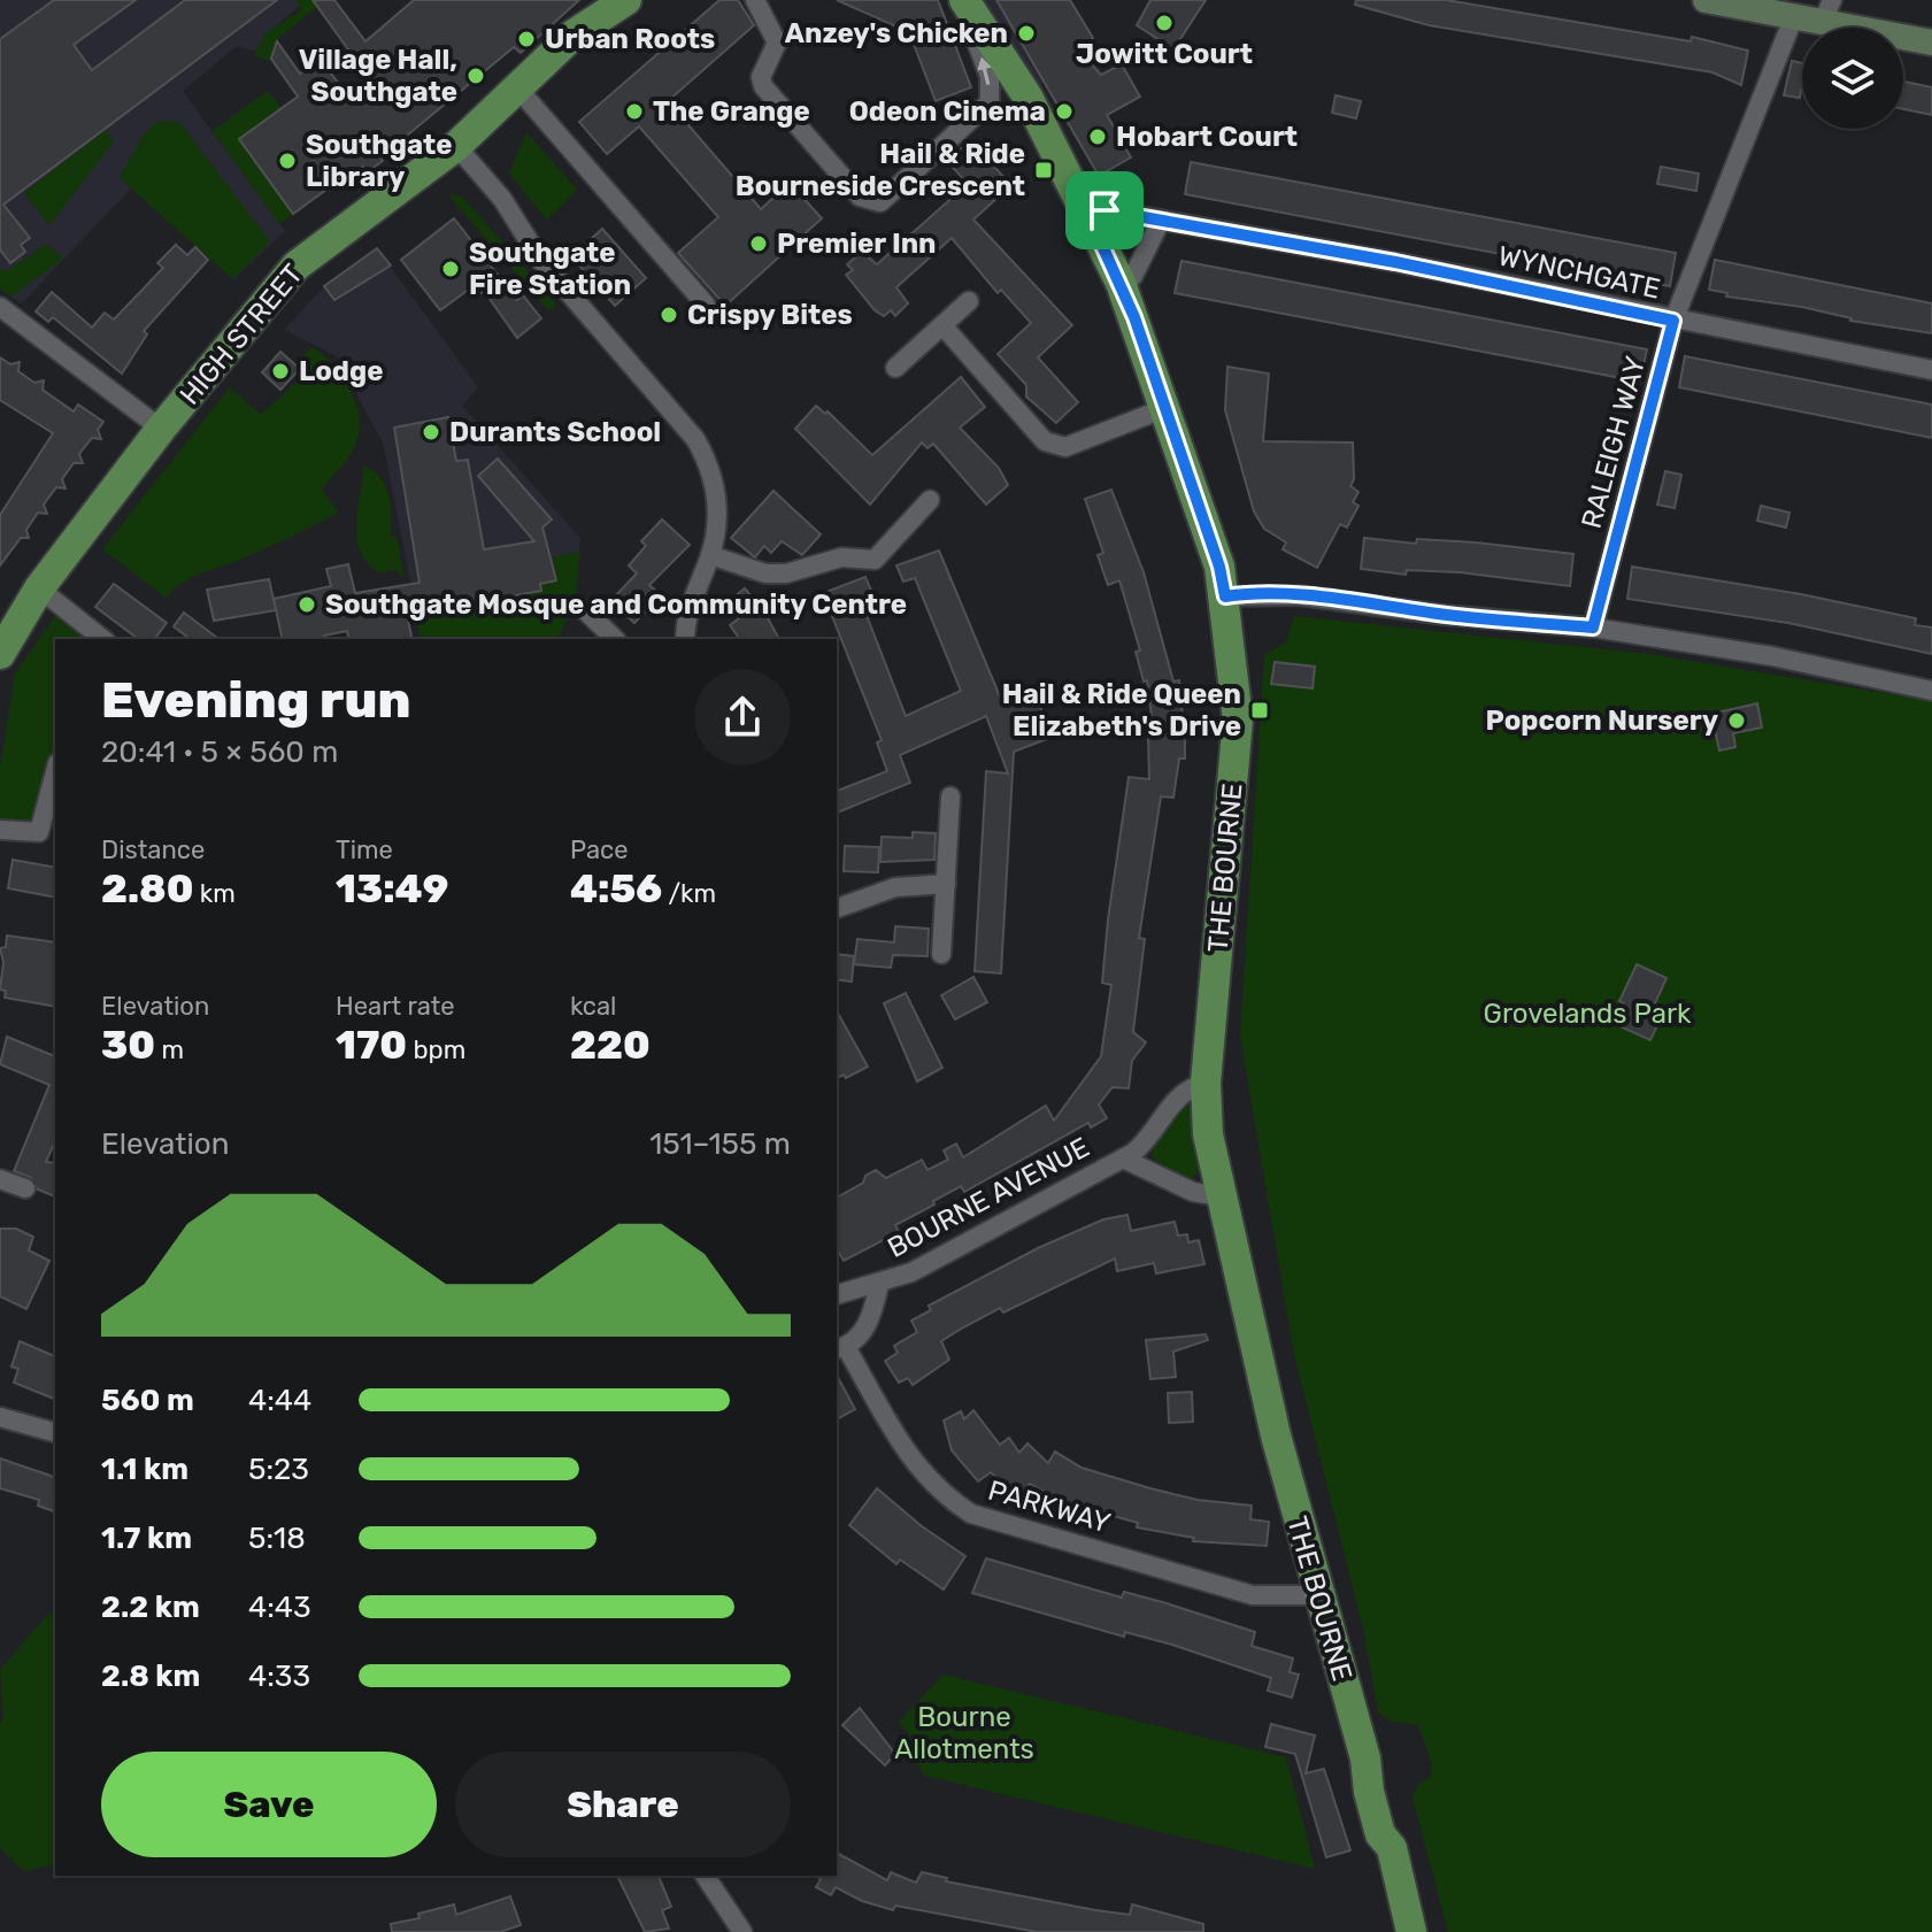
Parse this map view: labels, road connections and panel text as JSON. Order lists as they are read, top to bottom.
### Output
{
  "streets": {
    "main road": ["HIGH STREET", "THE BOURNE"],
    "street": [
      "WYNCHGATE",
      "RALEIGH WAY",
      "BOURNE AVENUE",
      "PARKWAY"
    ]
  },
  "crossings": [
    ["WYNCHGATE", "RALEIGH WAY"],
    ["WYNCHGATE", "THE BOURNE"],
    ["THE BOURNE", "BOURNE AVENUE"],
    ["THE BOURNE", "PARKWAY"],
    ["BOURNE AVENUE", "PARKWAY"]
  ],
  "parks": ["Grovelands Park", "Bourne Allotments"],
  "places": {
    "other": [
      "Jowitt Court",
      "Anzey's Chicken",
      "Urban Roots",
      "Village Hall, Southgate",
      "The Grange",
      "Odeon Cinema",
      "Hobart Court",
      "Southgate Library",
      "Premier Inn",
      "Southgate Fire Station",
      "Crispy Bites",
      "Lodge",
      "Durants School",
      "Southgate Mosque and Community Centre",
      "Popcorn Nursery"
    ],
    "transit": ["Hail & Ride Bourneside Crescent", "Hail & Ride Queen Elizabeth's Drive"]
  },
  "page": {
    "heading": ["Evening run", "20:41 · 5 × 560 m"],
    "stats": [
      ["Distance", "2.80 km"],
      ["Time", "13:49"],
      ["Pace", "4:56 /km"],
      ["Elevation", "30 m"],
      ["Heart rate", "170 bpm"],
      ["kcal", "220"]
    ],
    "chart": ["Elevation", "151–155 m"],
    "list": [
      {
        "name": "560 m",
        "note": "4:44"
      },
      {
        "name": "1.1 km",
        "note": "5:23"
      },
      {
        "name": "1.7 km",
        "note": "5:18"
      },
      {
        "name": "2.2 km",
        "note": "4:43"
      },
      {
        "name": "2.8 km",
        "note": "4:33"
      }
    ],
    "buttons": ["Save", "Share"]
  }
}
